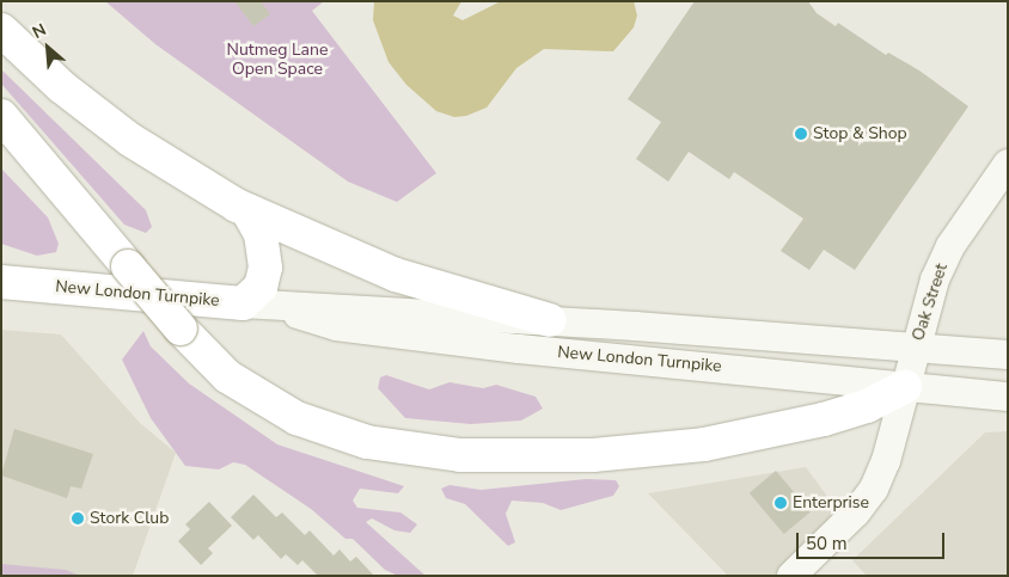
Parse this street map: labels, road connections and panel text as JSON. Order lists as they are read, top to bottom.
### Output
{
  "streets": {
    "main road": ["New London Turnpike"],
    "street": ["Oak Street"]
  },
  "crossings": [
    ["New London Turnpike", "Oak Street"]
  ],
  "parks": ["Nutmeg Lane Open Space"],
  "places": ["Stop & Shop", "Enterprise", "Stork Club"],
  "scale_bar": "50 m",
  "north": "top left"
}
